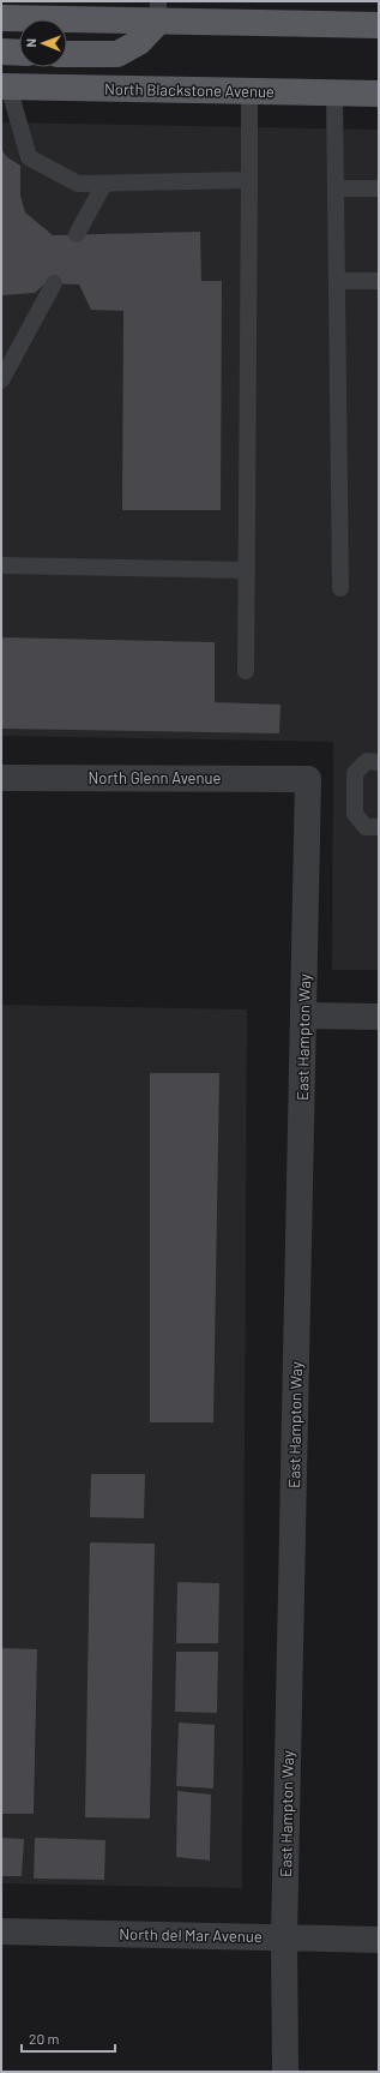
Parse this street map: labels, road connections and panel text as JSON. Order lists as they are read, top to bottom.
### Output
{
  "streets": {
    "main road": ["North Blackstone Avenue"],
    "street": ["North Glenn Avenue", "East Hampton Way", "North del Mar Avenue"]
  },
  "crossings": [
    ["North Glenn Avenue", "East Hampton Way"],
    ["East Hampton Way", "North del Mar Avenue"]
  ],
  "scale_bar": "20 m",
  "north": "left"
}
